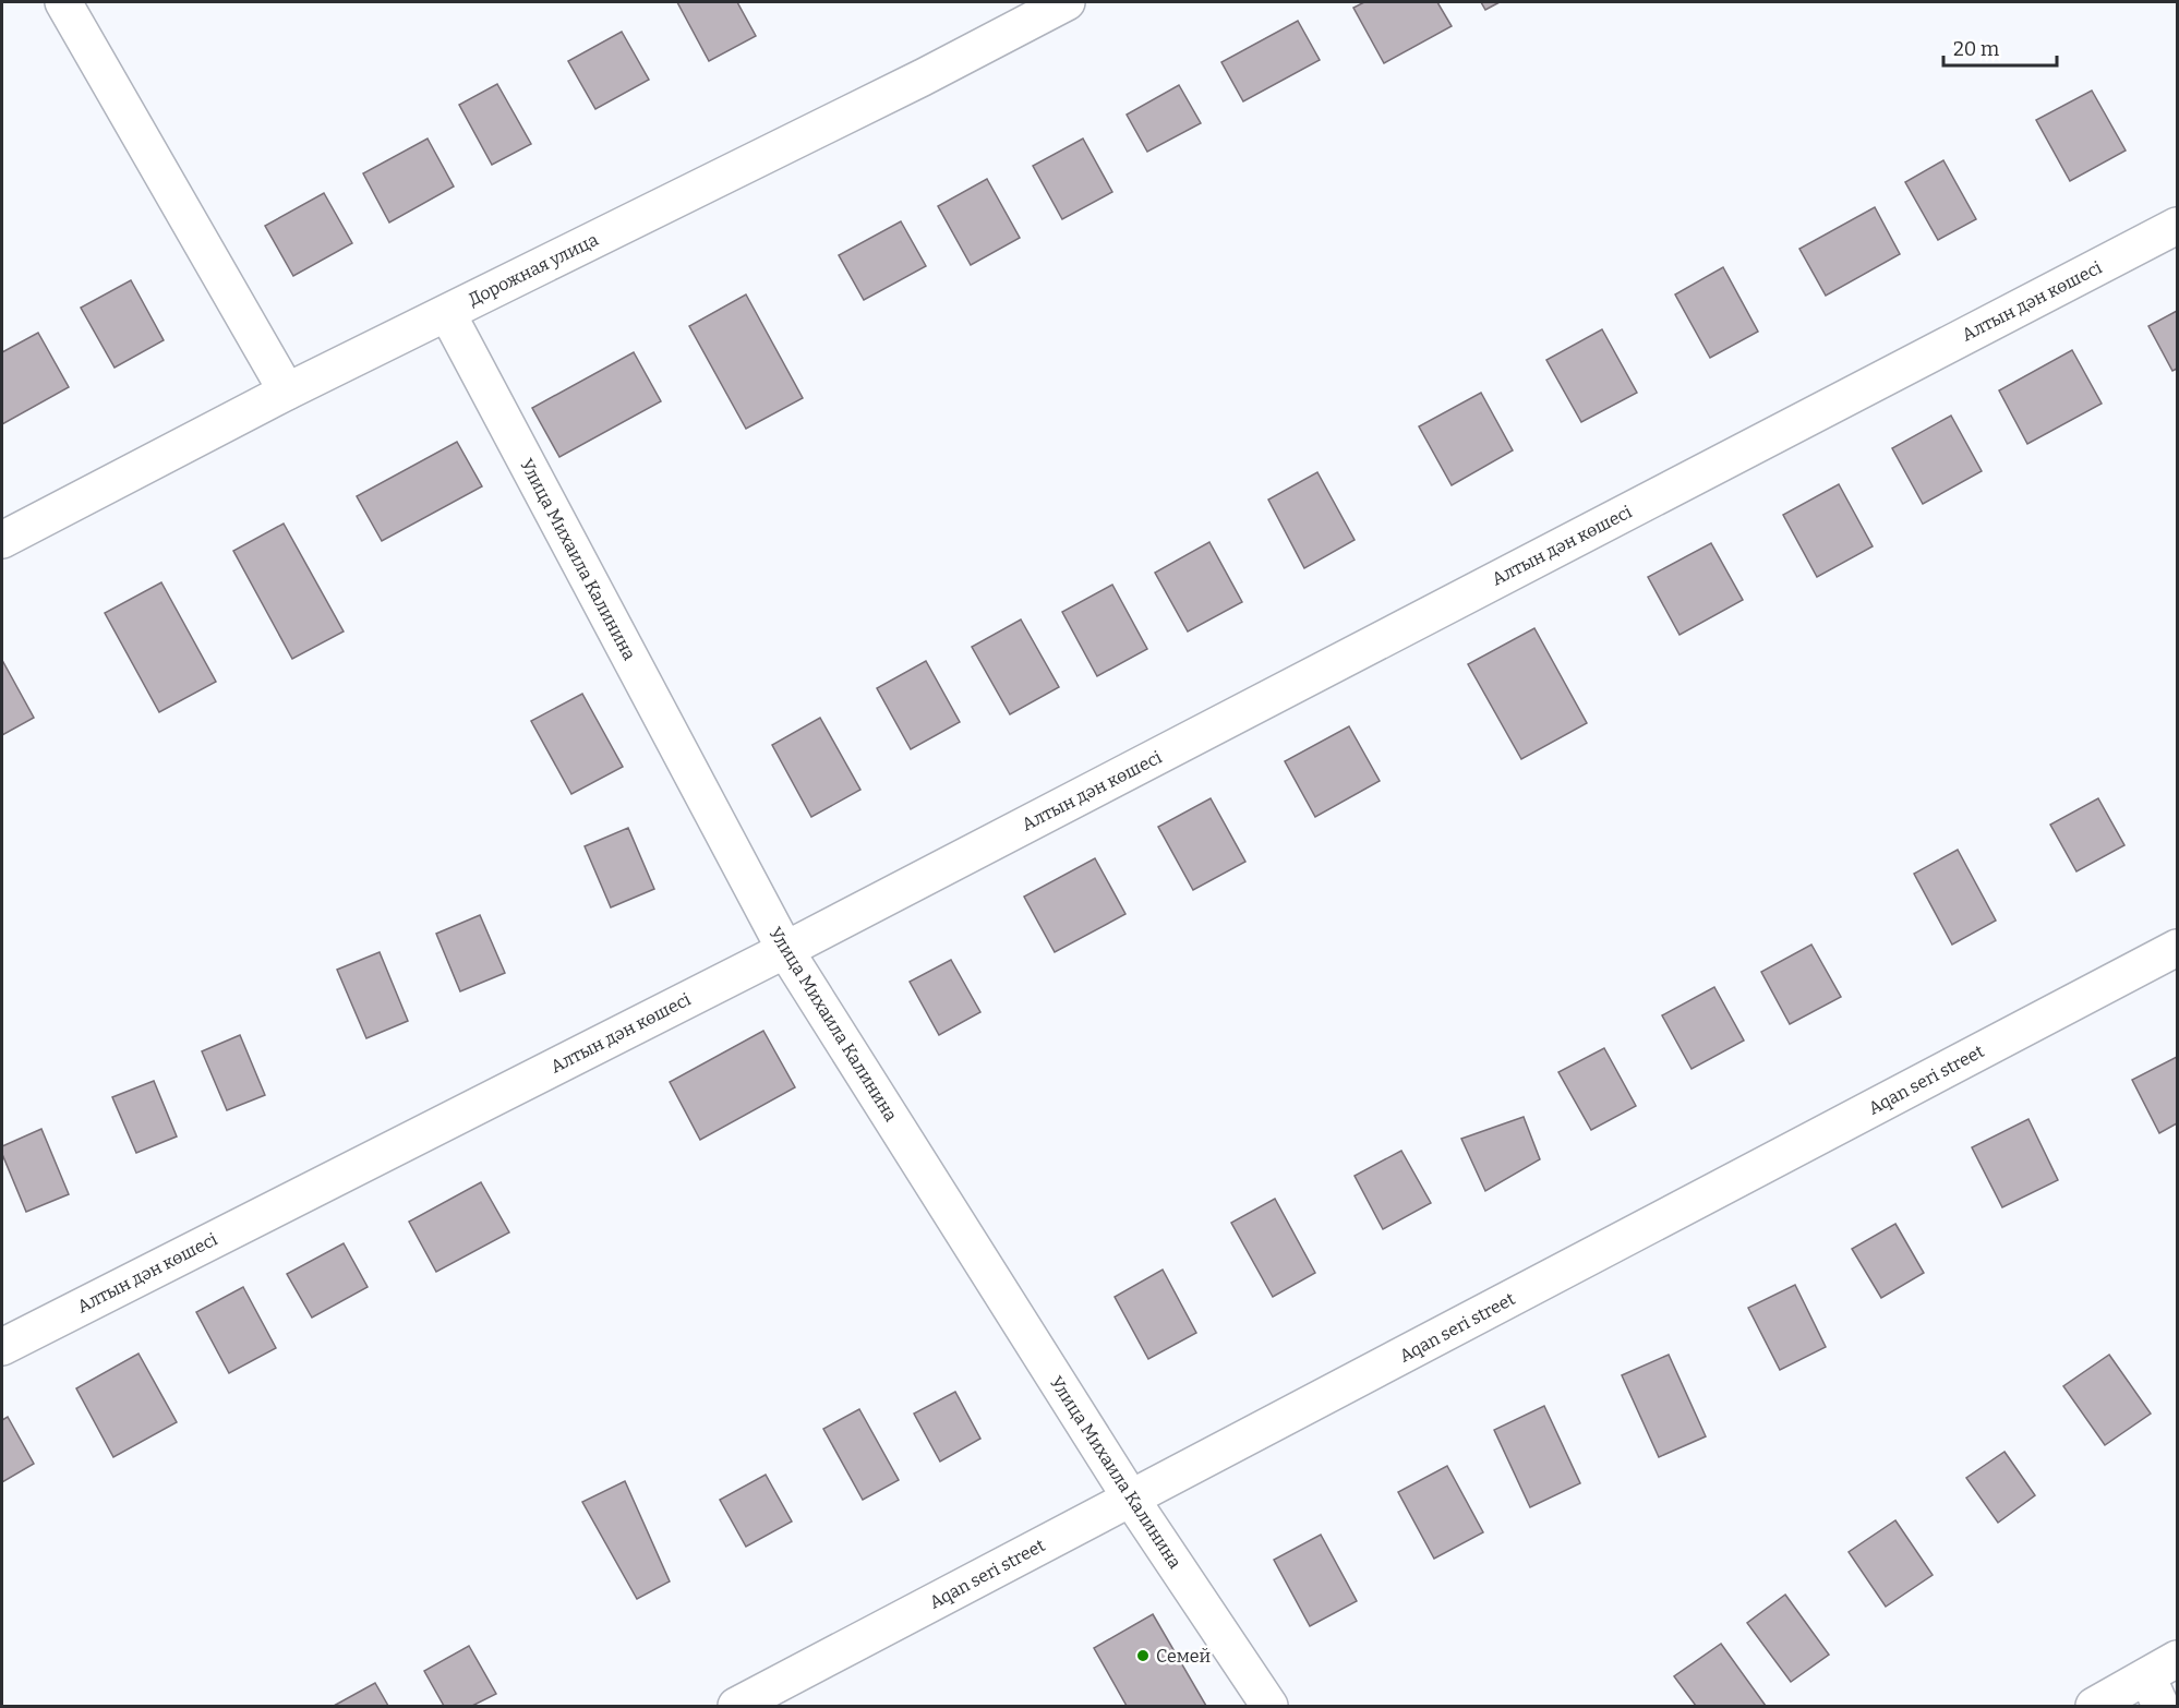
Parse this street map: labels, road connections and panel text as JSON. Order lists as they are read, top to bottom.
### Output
{
  "streets": {
    "street": [
      "Дорожная улица",
      "Алтын дән көшесі",
      "Улица Михаила Калинина",
      "Aqan seri street"
    ]
  },
  "crossings": [
    ["Дорожная улица", "Улица Михаила Калинина"],
    ["Алтын дән көшесі", "Улица Михаила Калинина"],
    ["Улица Михаила Калинина", "Aqan seri street"]
  ],
  "places": ["Семей"],
  "scale_bar": "20 m"
}
